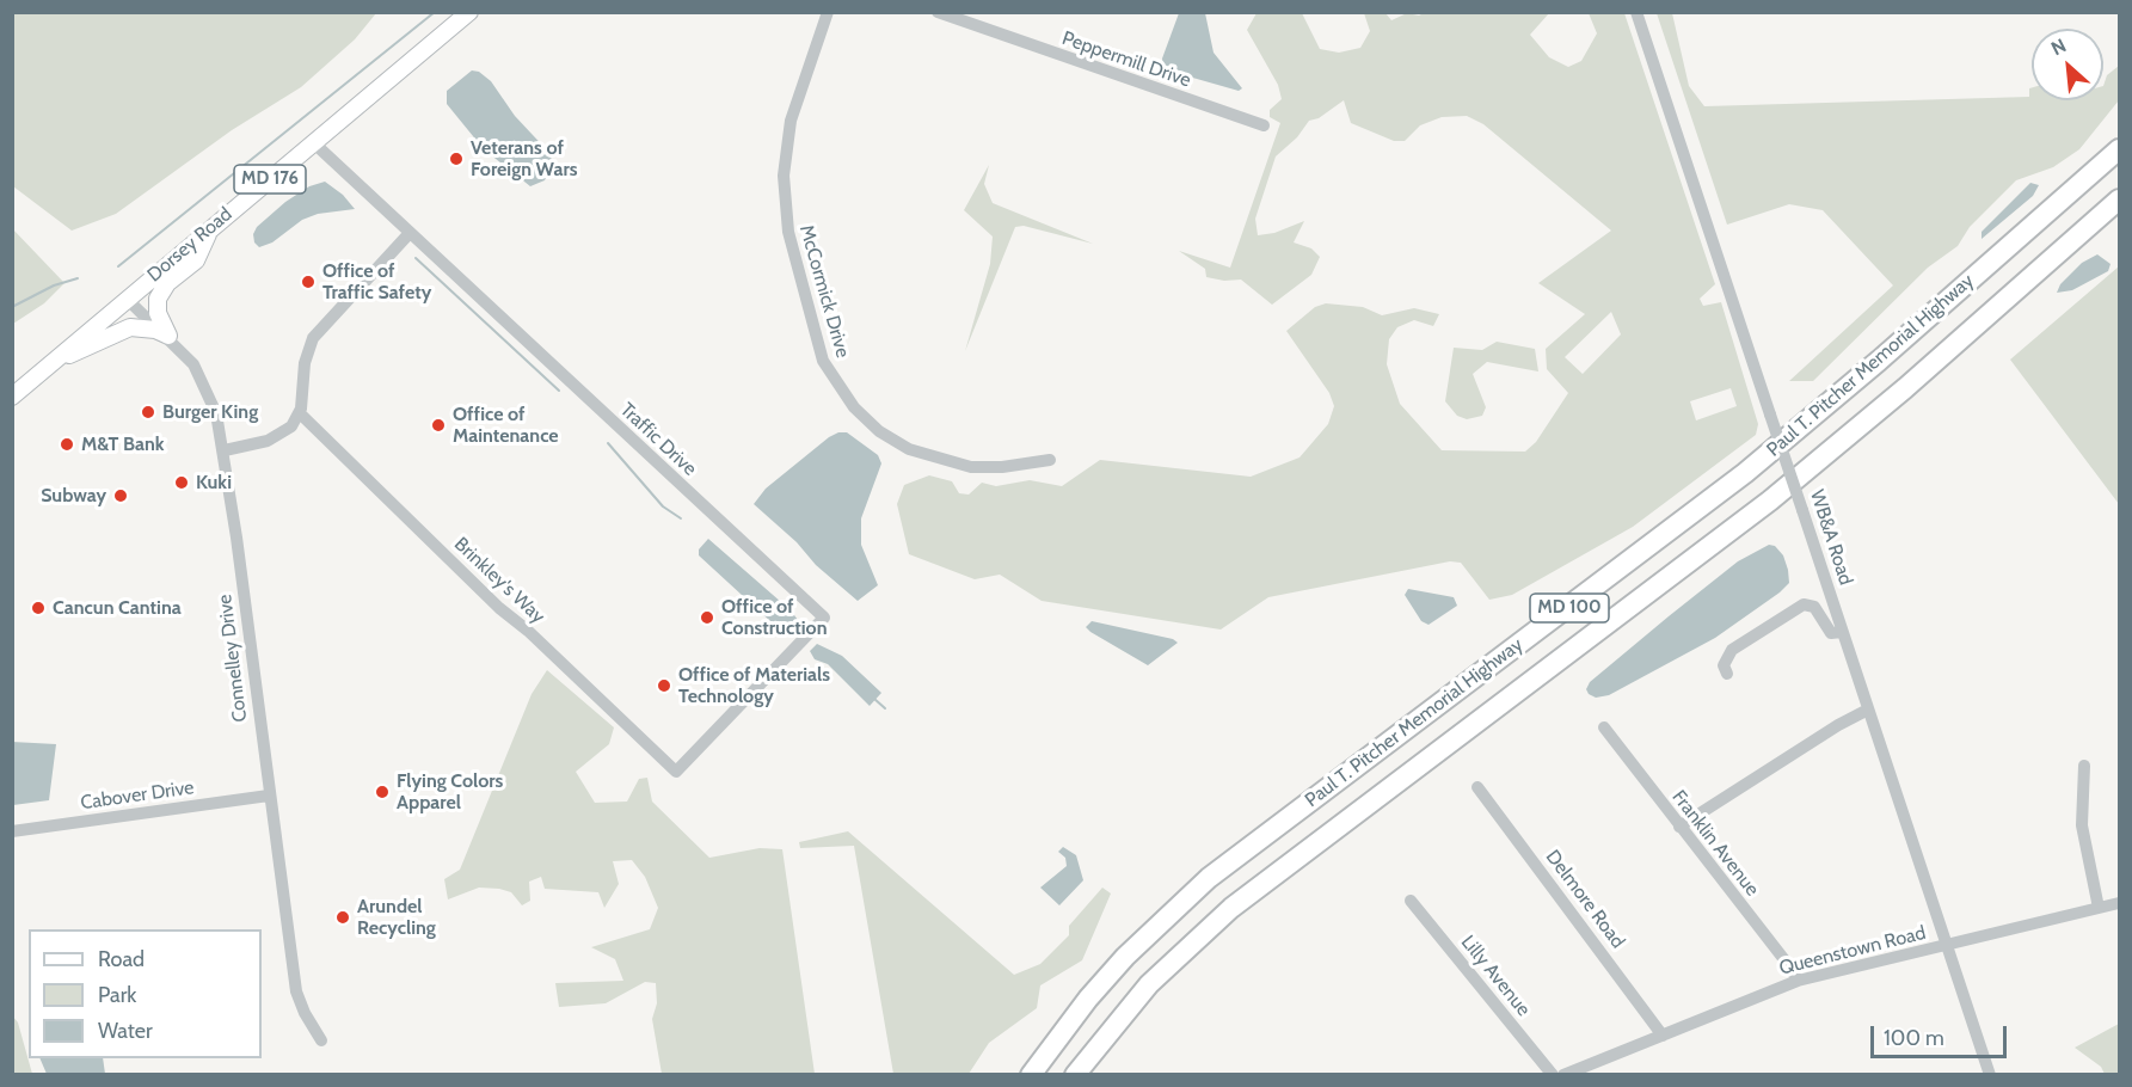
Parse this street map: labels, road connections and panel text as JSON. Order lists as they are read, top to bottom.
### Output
{
  "streets": {
    "highway": ["Paul T. Pitcher Memorial Highway", "MD 100"],
    "main road": ["MD 176", "Dorsey Road"],
    "street": [
      "Peppermill Drive",
      "McCormick Drive",
      "Traffic Drive",
      "WB&A Road",
      "Brinkley's Way",
      "Connelley Drive",
      "Cabover Drive",
      "Franklin Avenue",
      "Delmore Road",
      "Queenstown Road",
      "Lilly Avenue"
    ]
  },
  "crossings": [
    ["Dorsey Road", "Traffic Drive"],
    ["Dorsey Road", "Connelley Drive"],
    ["Traffic Drive", "Brinkley's Way"],
    ["WB&A Road", "Queenstown Road"],
    ["Connelley Drive", "Cabover Drive"],
    ["Franklin Avenue", "Queenstown Road"],
    ["Delmore Road", "Queenstown Road"]
  ],
  "places": [
    "Veterans of Foreign Wars",
    "Office of Traffic Safety",
    "Burger King",
    "Office of Maintenance",
    "M&T Bank",
    "Kuki",
    "Subway",
    "Cancun Cantina",
    "Office of Construction",
    "Office of Materials Technology",
    "Flying Colors Apparel",
    "Arundel Recycling"
  ],
  "legend": ["Road", "Park", "Water"],
  "scale_bar": "100 m",
  "north": "top left"
}
